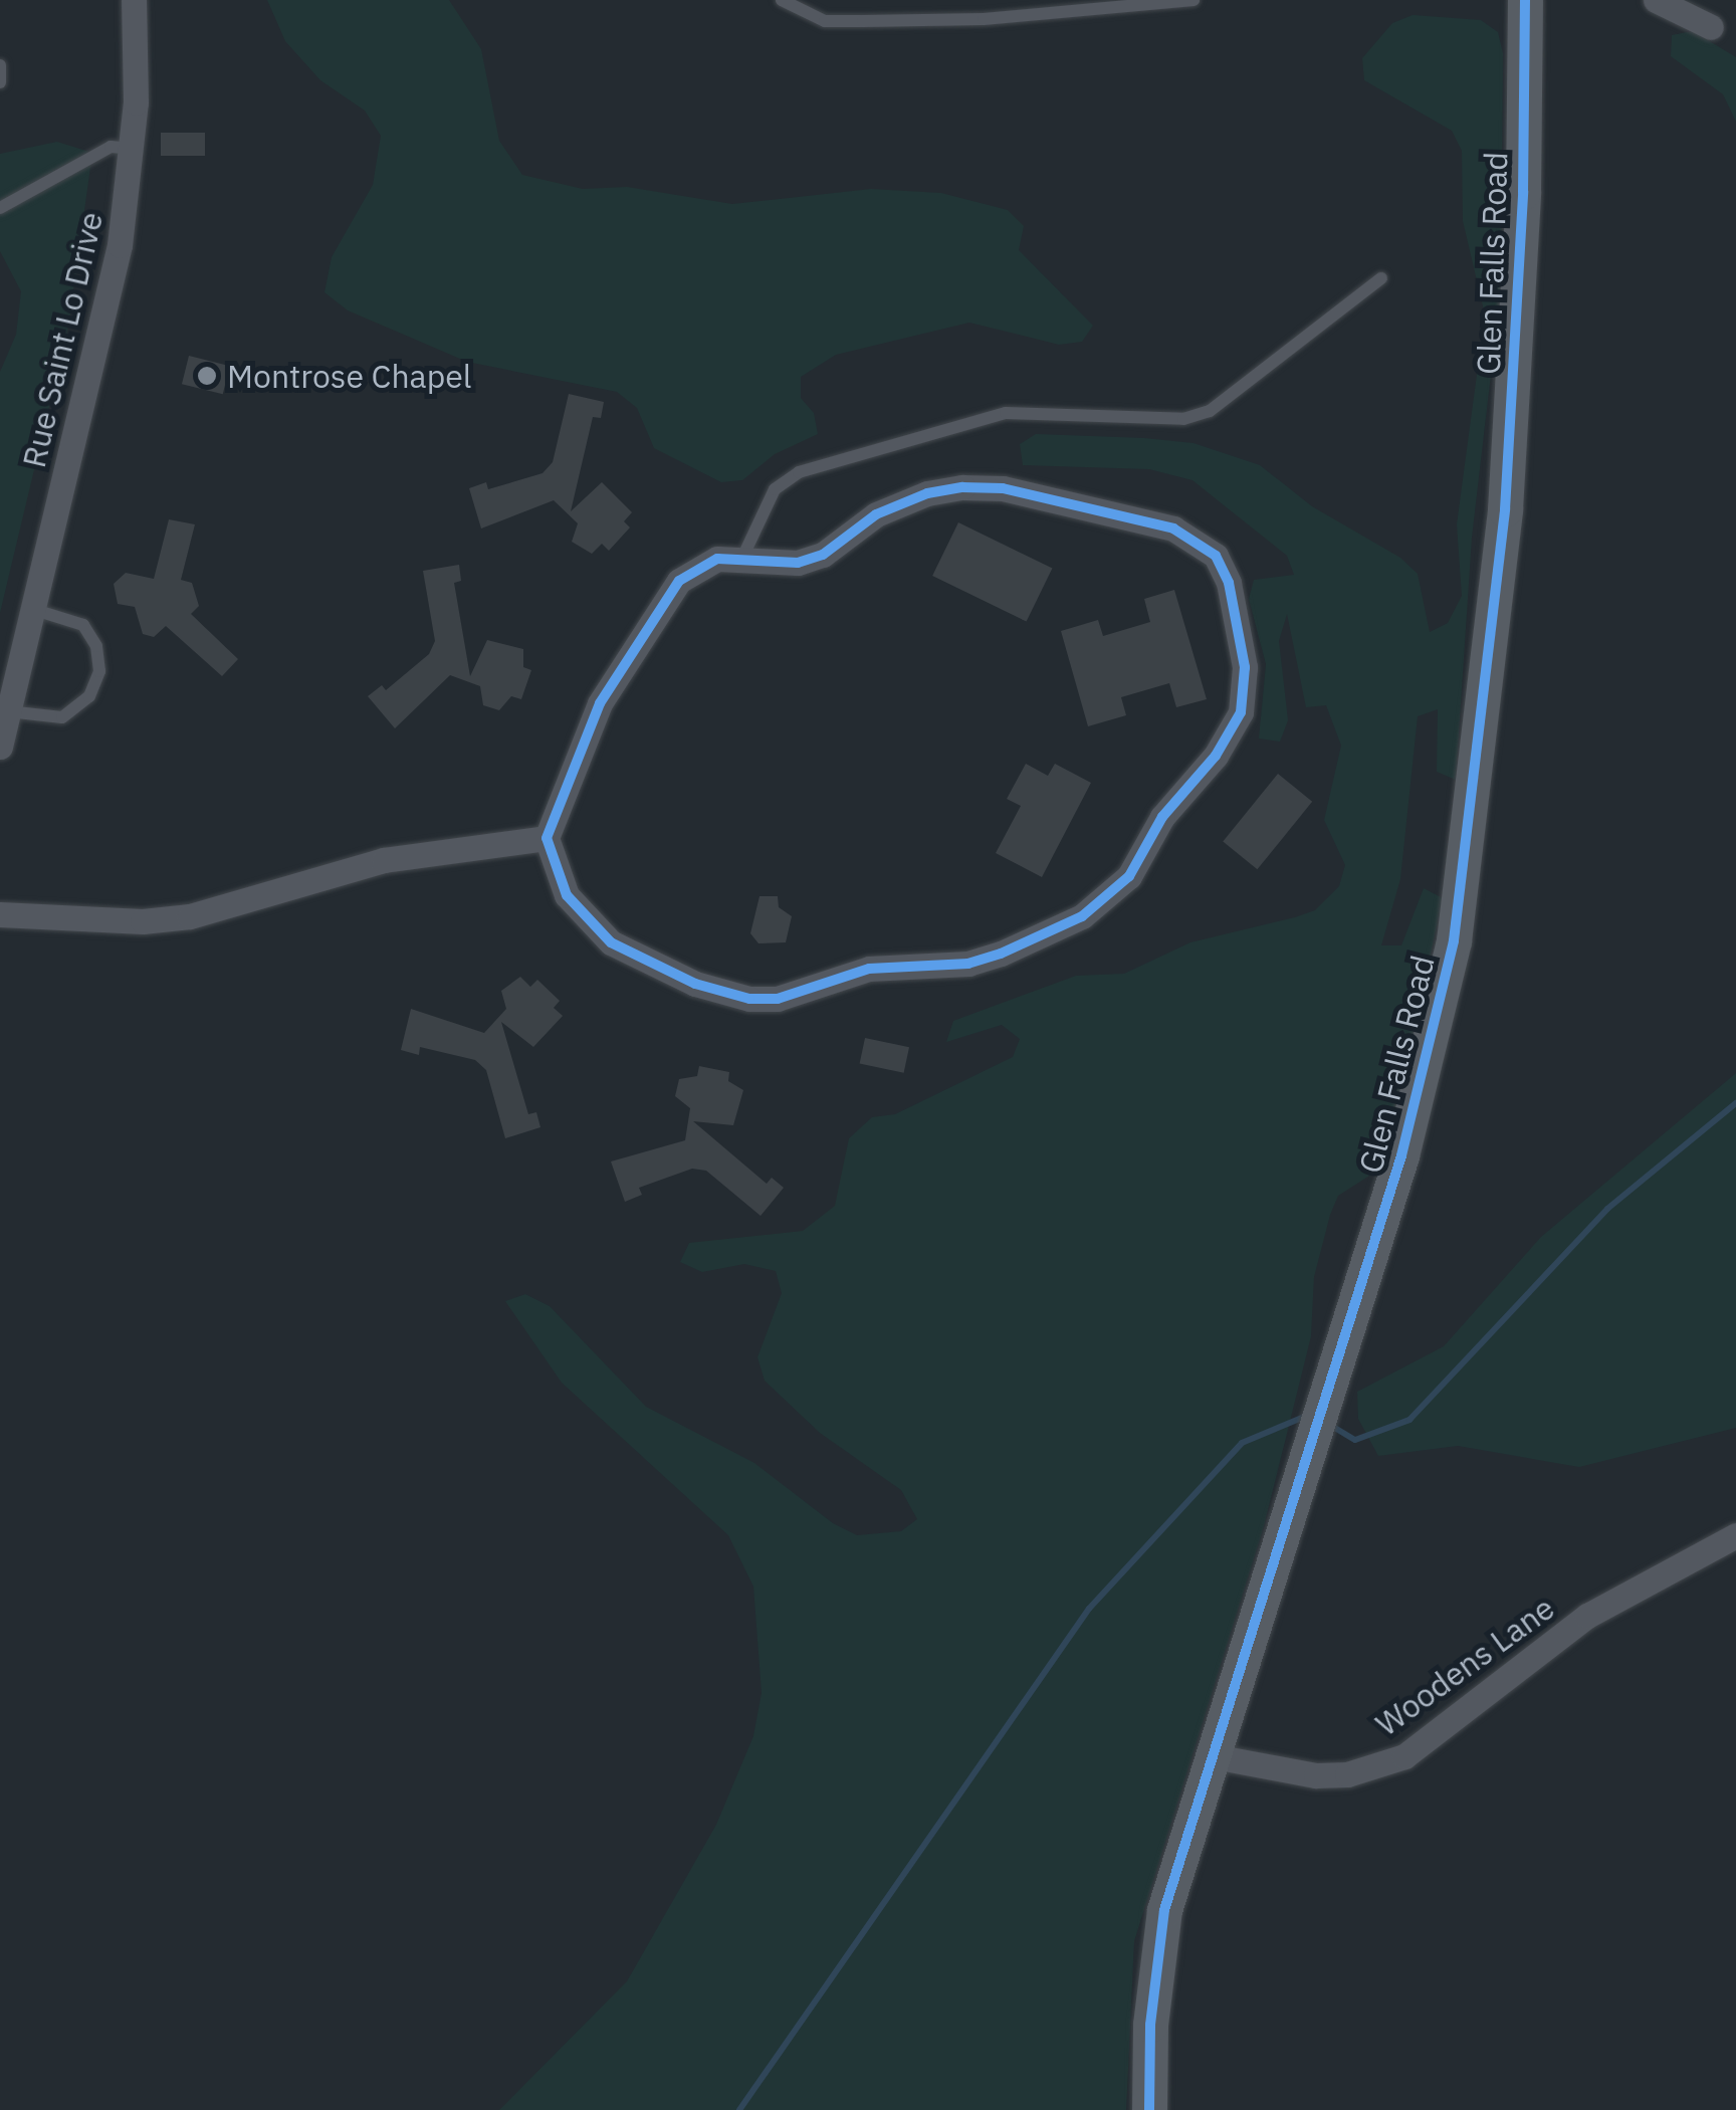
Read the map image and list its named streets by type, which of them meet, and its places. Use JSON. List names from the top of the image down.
{
  "streets": {
    "street": ["Glen Falls Road", "Rue Saint Lo Drive", "Woodens Lane"]
  },
  "crossings": [
    ["Glen Falls Road", "Woodens Lane"]
  ],
  "places": ["Montrose Chapel"]
}
